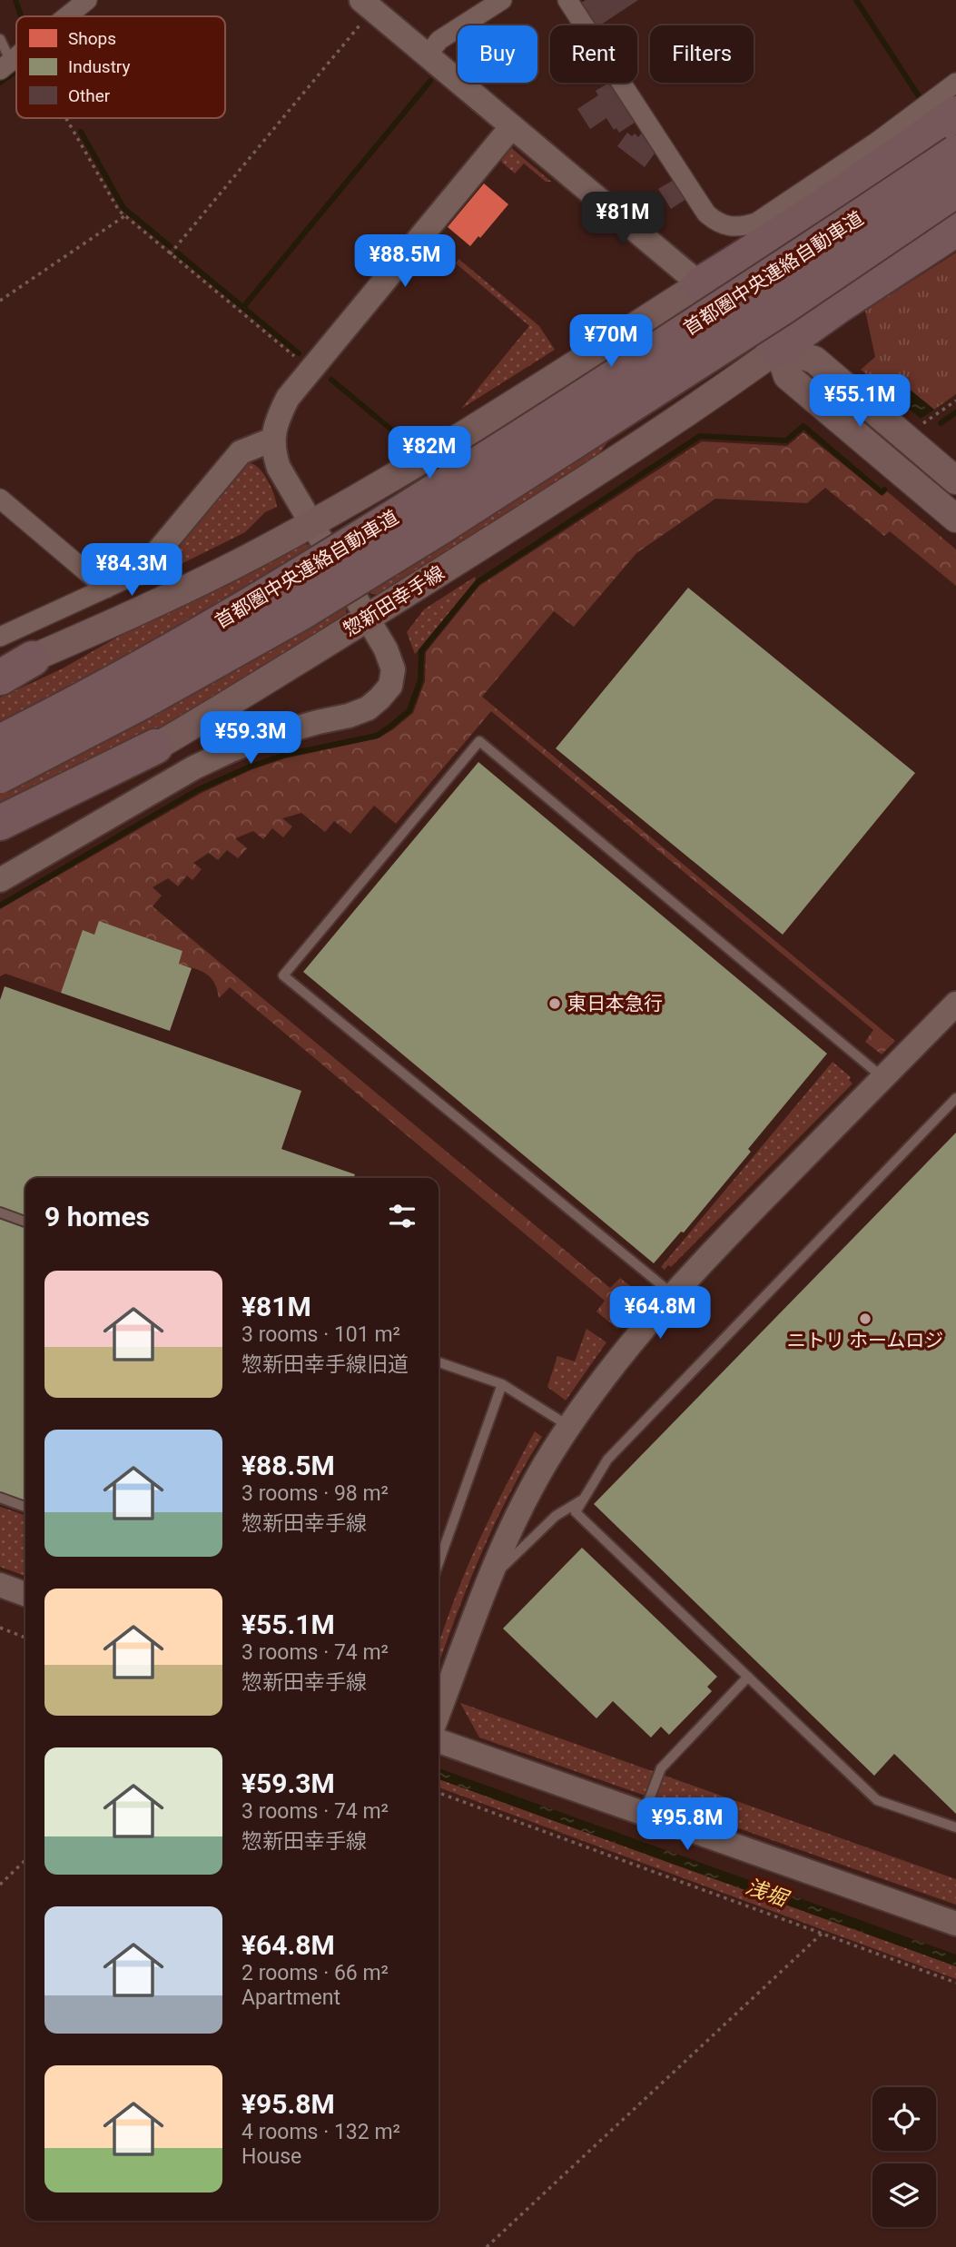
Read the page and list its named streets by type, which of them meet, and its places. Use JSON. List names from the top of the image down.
{
  "streets": {
    "highway": ["首都圏中央連絡自動車道"],
    "main road": ["惣新田幸手線"]
  },
  "water": ["浅堀"],
  "places": ["東日本急行", "ニトリ ホームロジ"],
  "legend": ["Shops", "Industry", "Other"],
  "page": {
    "chip": ["Buy", "Rent", "Filters"],
    "price": [
      "¥81M",
      "¥88.5M",
      "¥70M",
      "¥55.1M",
      "¥82M",
      "¥84.3M",
      "¥59.3M",
      "¥64.8M",
      "¥95.8M"
    ],
    "heading": "9 homes",
    "list": [
      {
        "name": "¥81M",
        "note": "3 rooms · 101 m² · 惣新田幸手線旧道"
      },
      {
        "name": "¥88.5M",
        "note": "3 rooms · 98 m² · 惣新田幸手線"
      },
      {
        "name": "¥55.1M",
        "note": "3 rooms · 74 m² · 惣新田幸手線"
      },
      {
        "name": "¥59.3M",
        "note": "3 rooms · 74 m² · 惣新田幸手線"
      },
      {
        "name": "¥64.8M",
        "note": "2 rooms · 66 m² · Apartment"
      },
      {
        "name": "¥95.8M",
        "note": "4 rooms · 132 m² · House"
      }
    ]
  }
}
